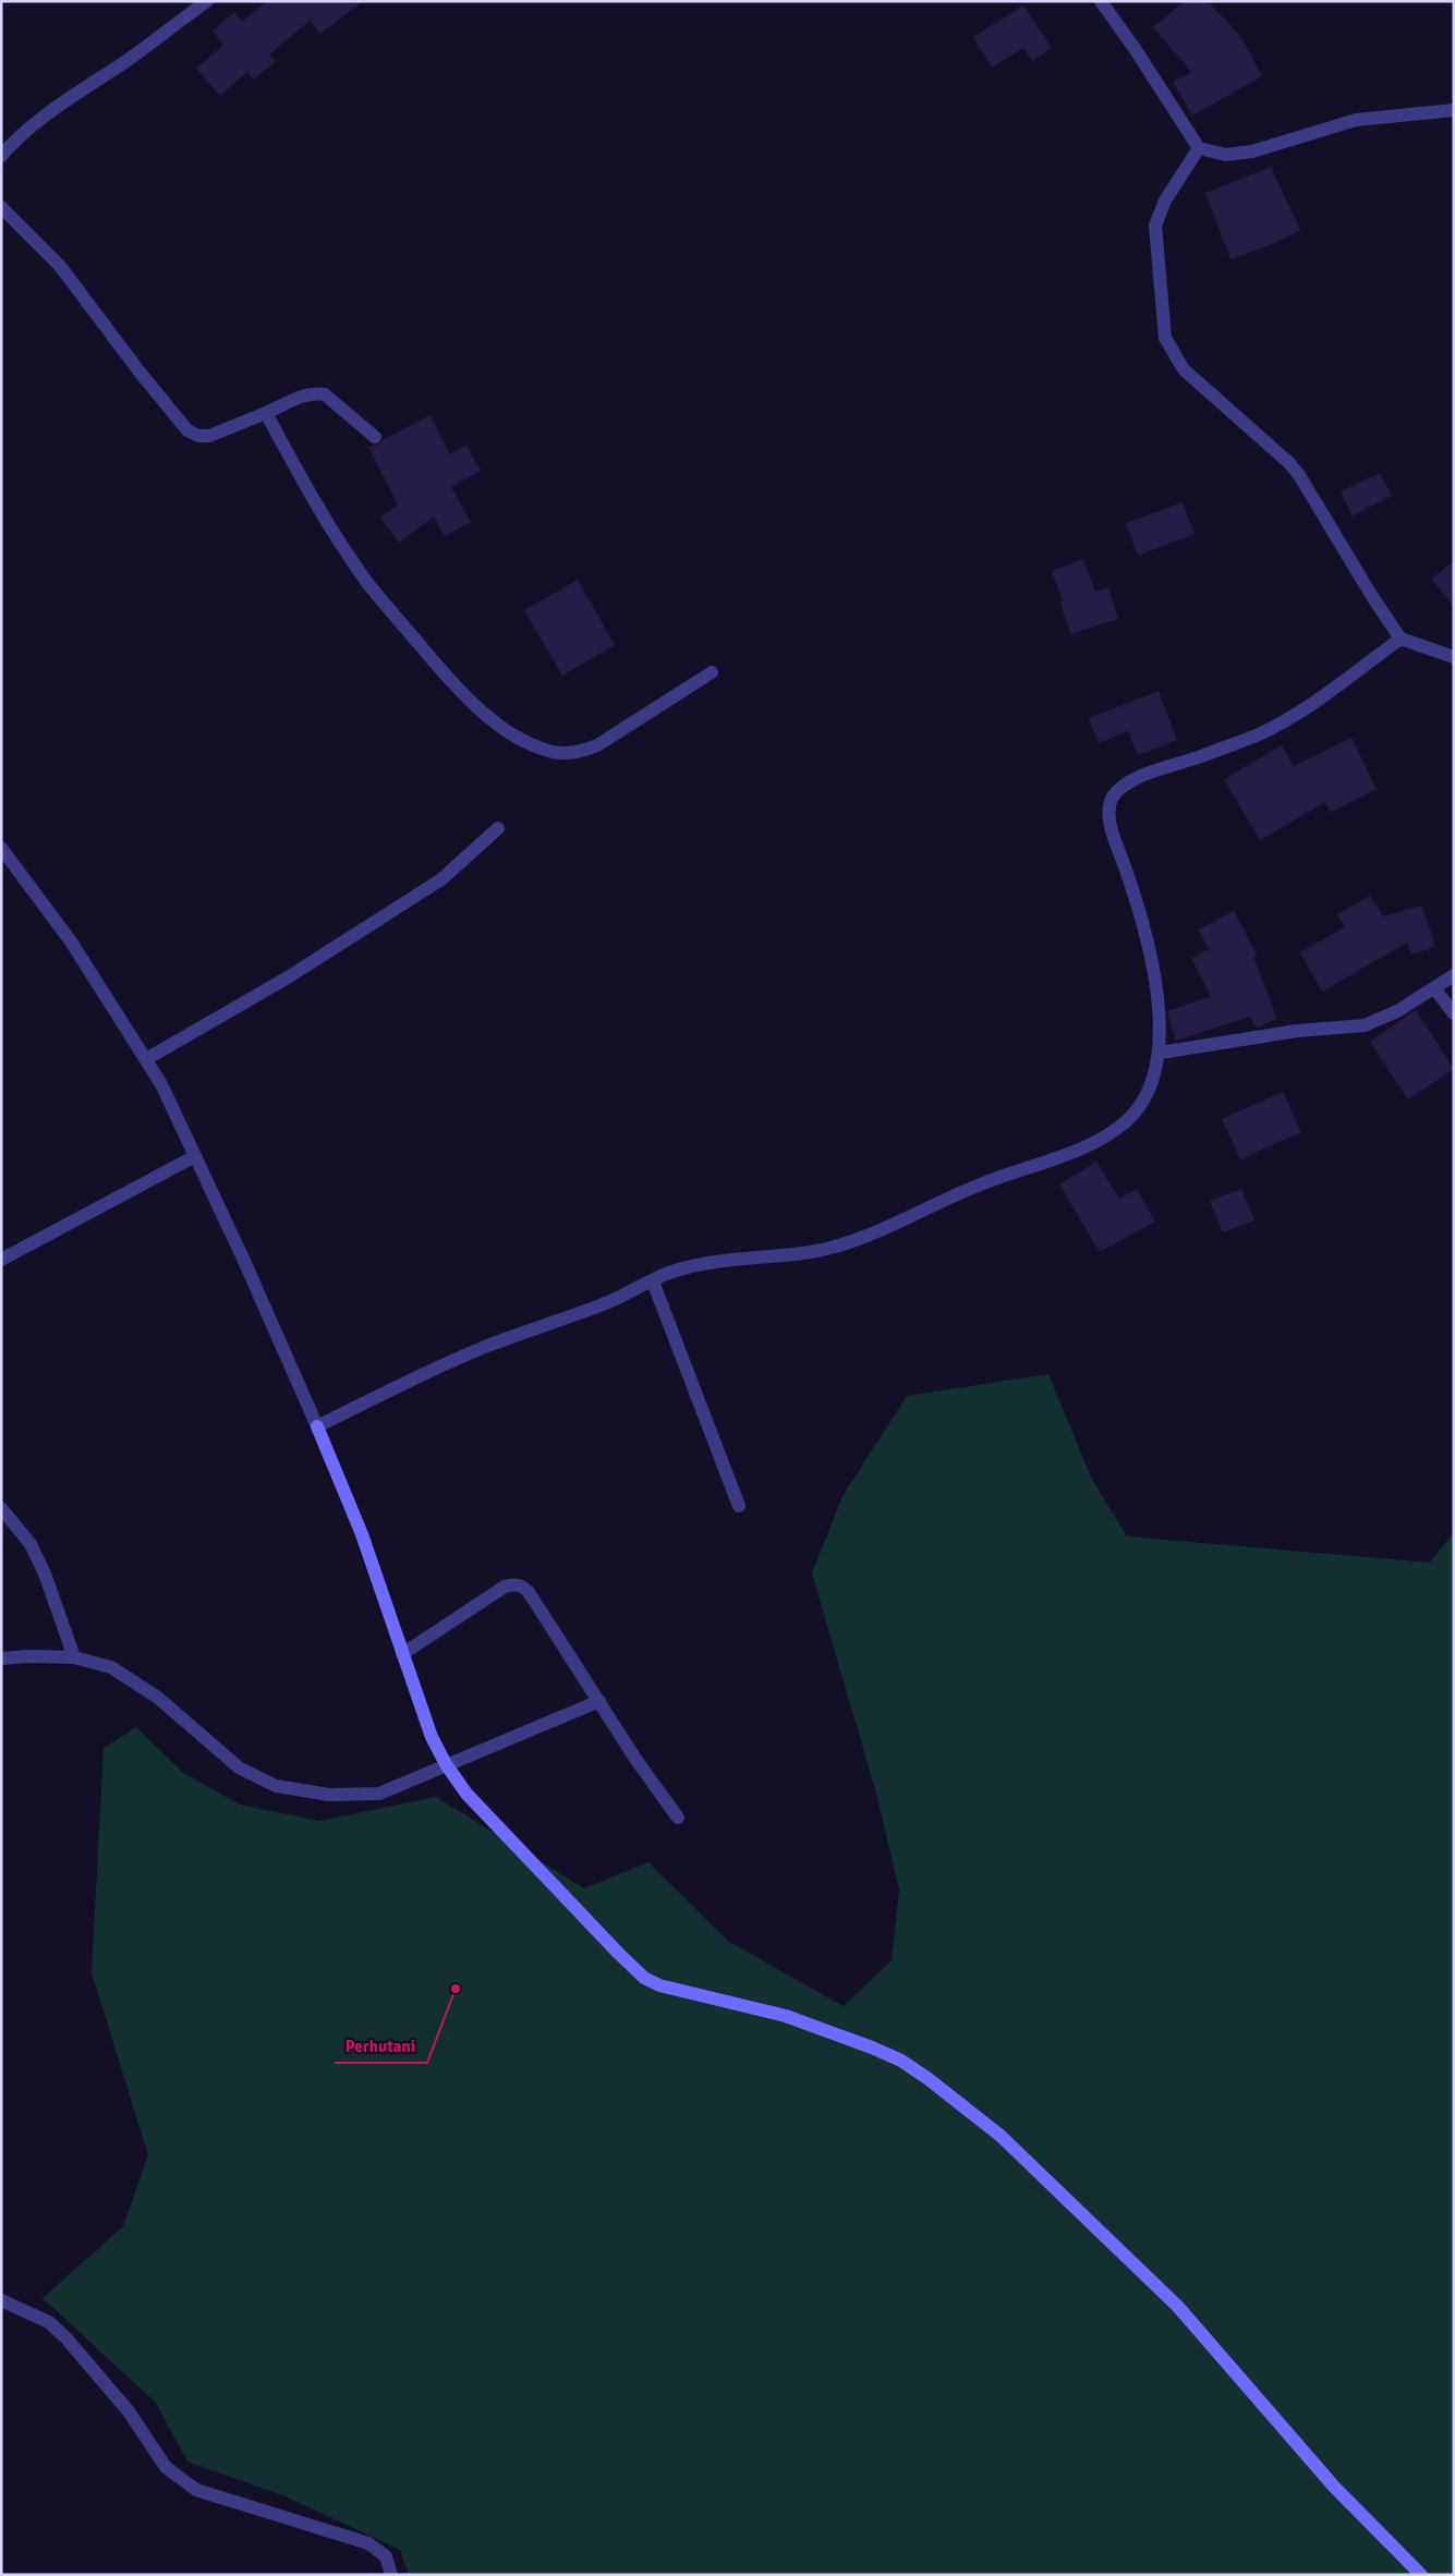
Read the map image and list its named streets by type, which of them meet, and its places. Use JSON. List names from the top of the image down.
{
  "places": ["Perhutani"]
}
